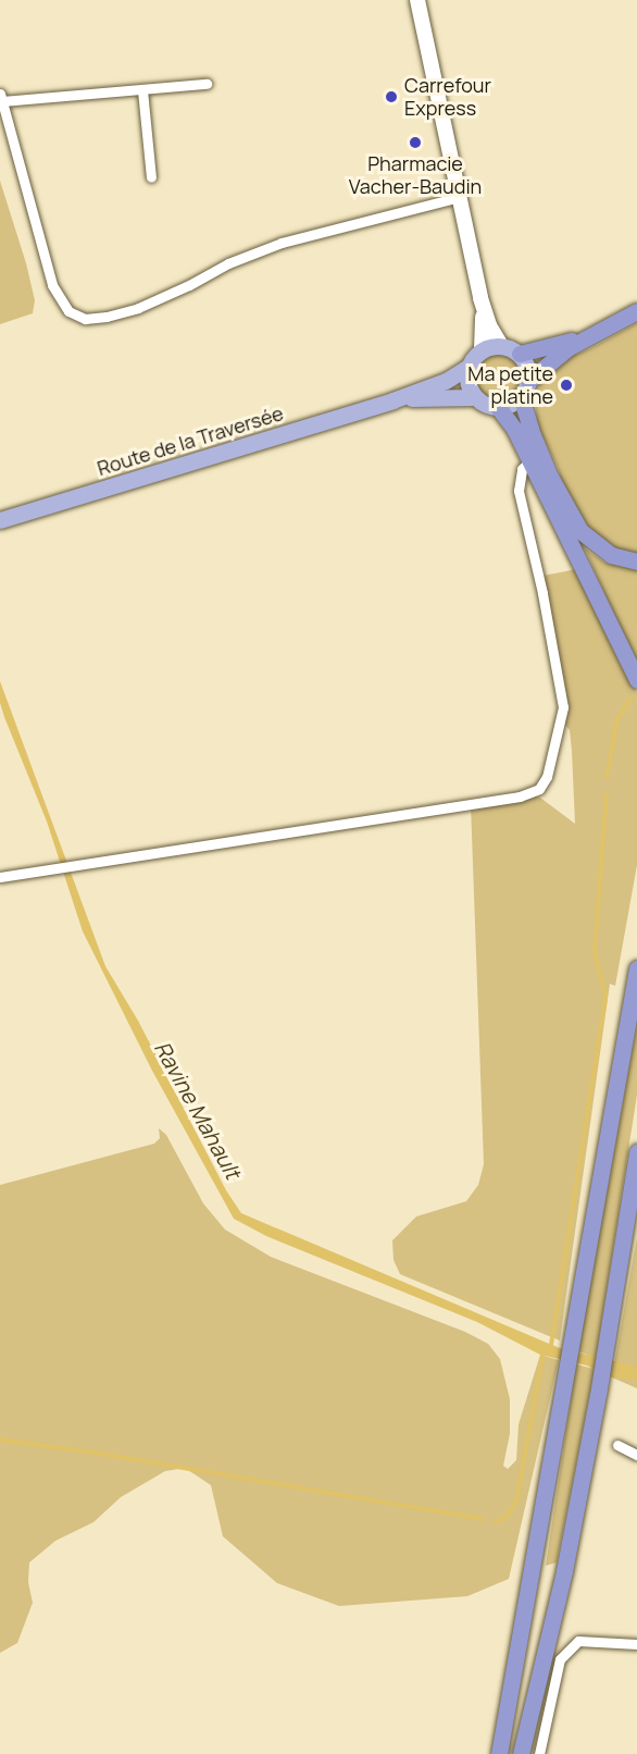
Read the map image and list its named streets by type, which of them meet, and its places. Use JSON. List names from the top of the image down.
{
  "streets": {
    "main road": ["Route de la Traversée"]
  },
  "water": ["Ravine Mahault"],
  "places": ["Carrefour Express", "Pharmacie Vacher-Baudin", "Ma petite platine"]
}
